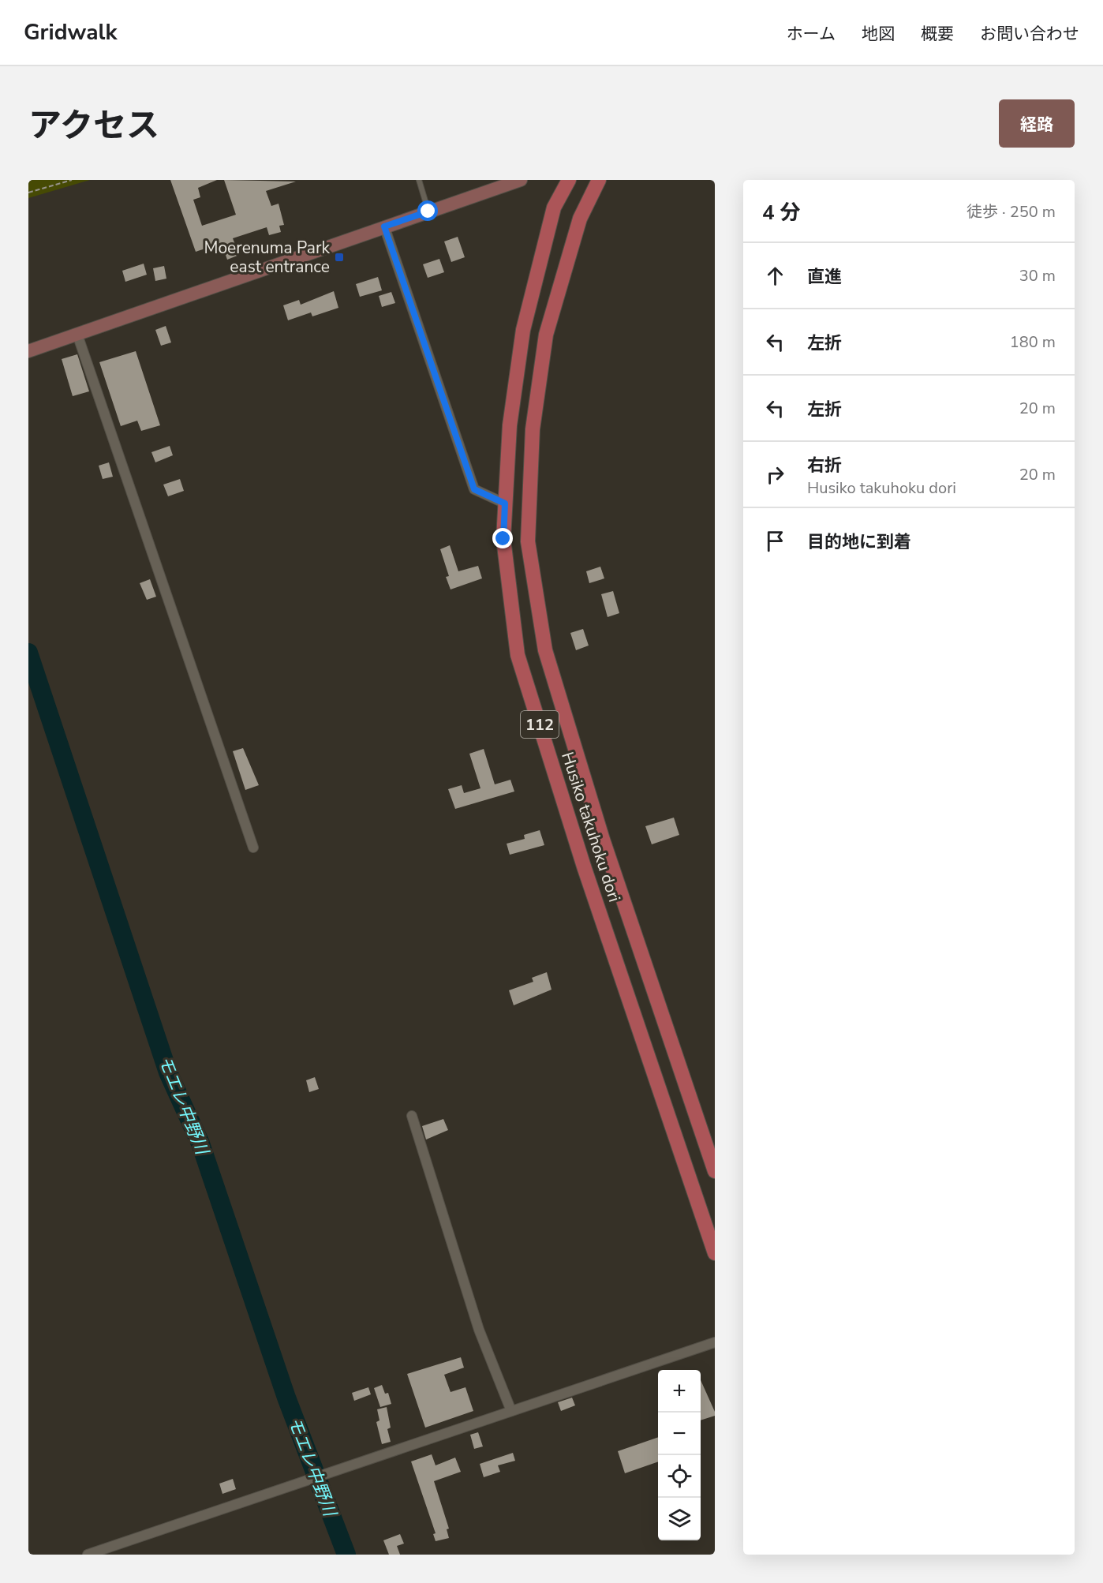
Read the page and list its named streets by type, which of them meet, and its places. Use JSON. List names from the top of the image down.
{
  "streets": {
    "main road": ["112", "Husiko takuhoku dori"]
  },
  "water": ["モエレ中野川"],
  "places": {
    "transit": ["Moerenuma Park east entrance"]
  },
  "page": {
    "header": "Gridwalk",
    "nav": [
      "ホーム",
      "地図",
      "概要",
      "お問い合わせ"
    ],
    "title": "アクセス",
    "buttons": "経路",
    "heading": ["4 分", "徒歩 · 250 m"],
    "list": [
      ["直進", "30 m"],
      ["左折", "180 m"],
      ["左折", "20 m"],
      ["右折", "Husiko takuhoku dori", "20 m"],
      "目的地に到着"
    ],
    "map_buttons": ["+", "−"]
  }
}
